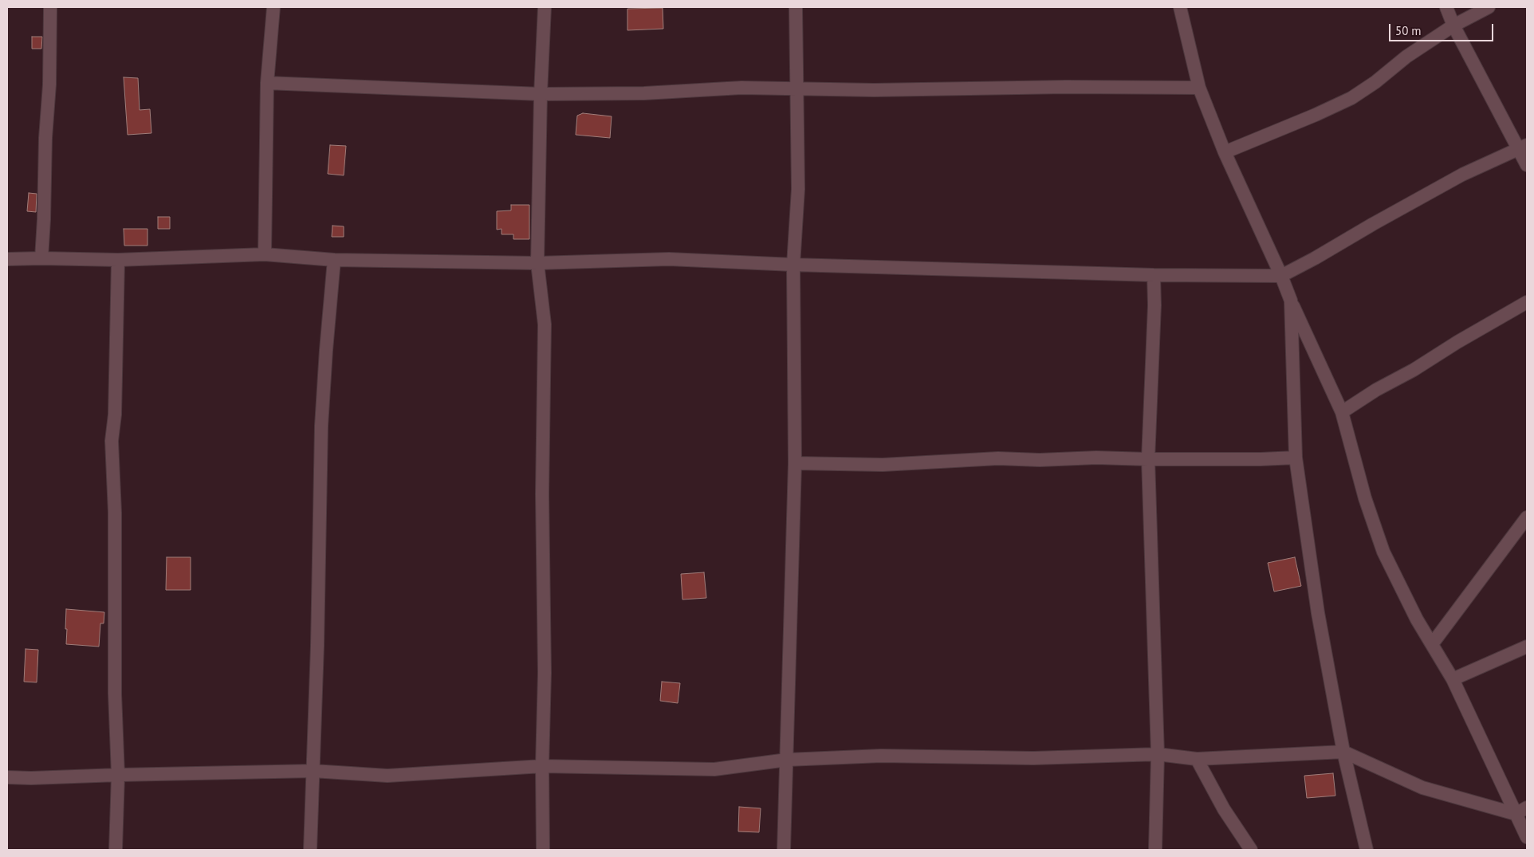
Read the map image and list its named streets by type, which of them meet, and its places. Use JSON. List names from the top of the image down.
{
  "scale_bar": "50 m"
}
